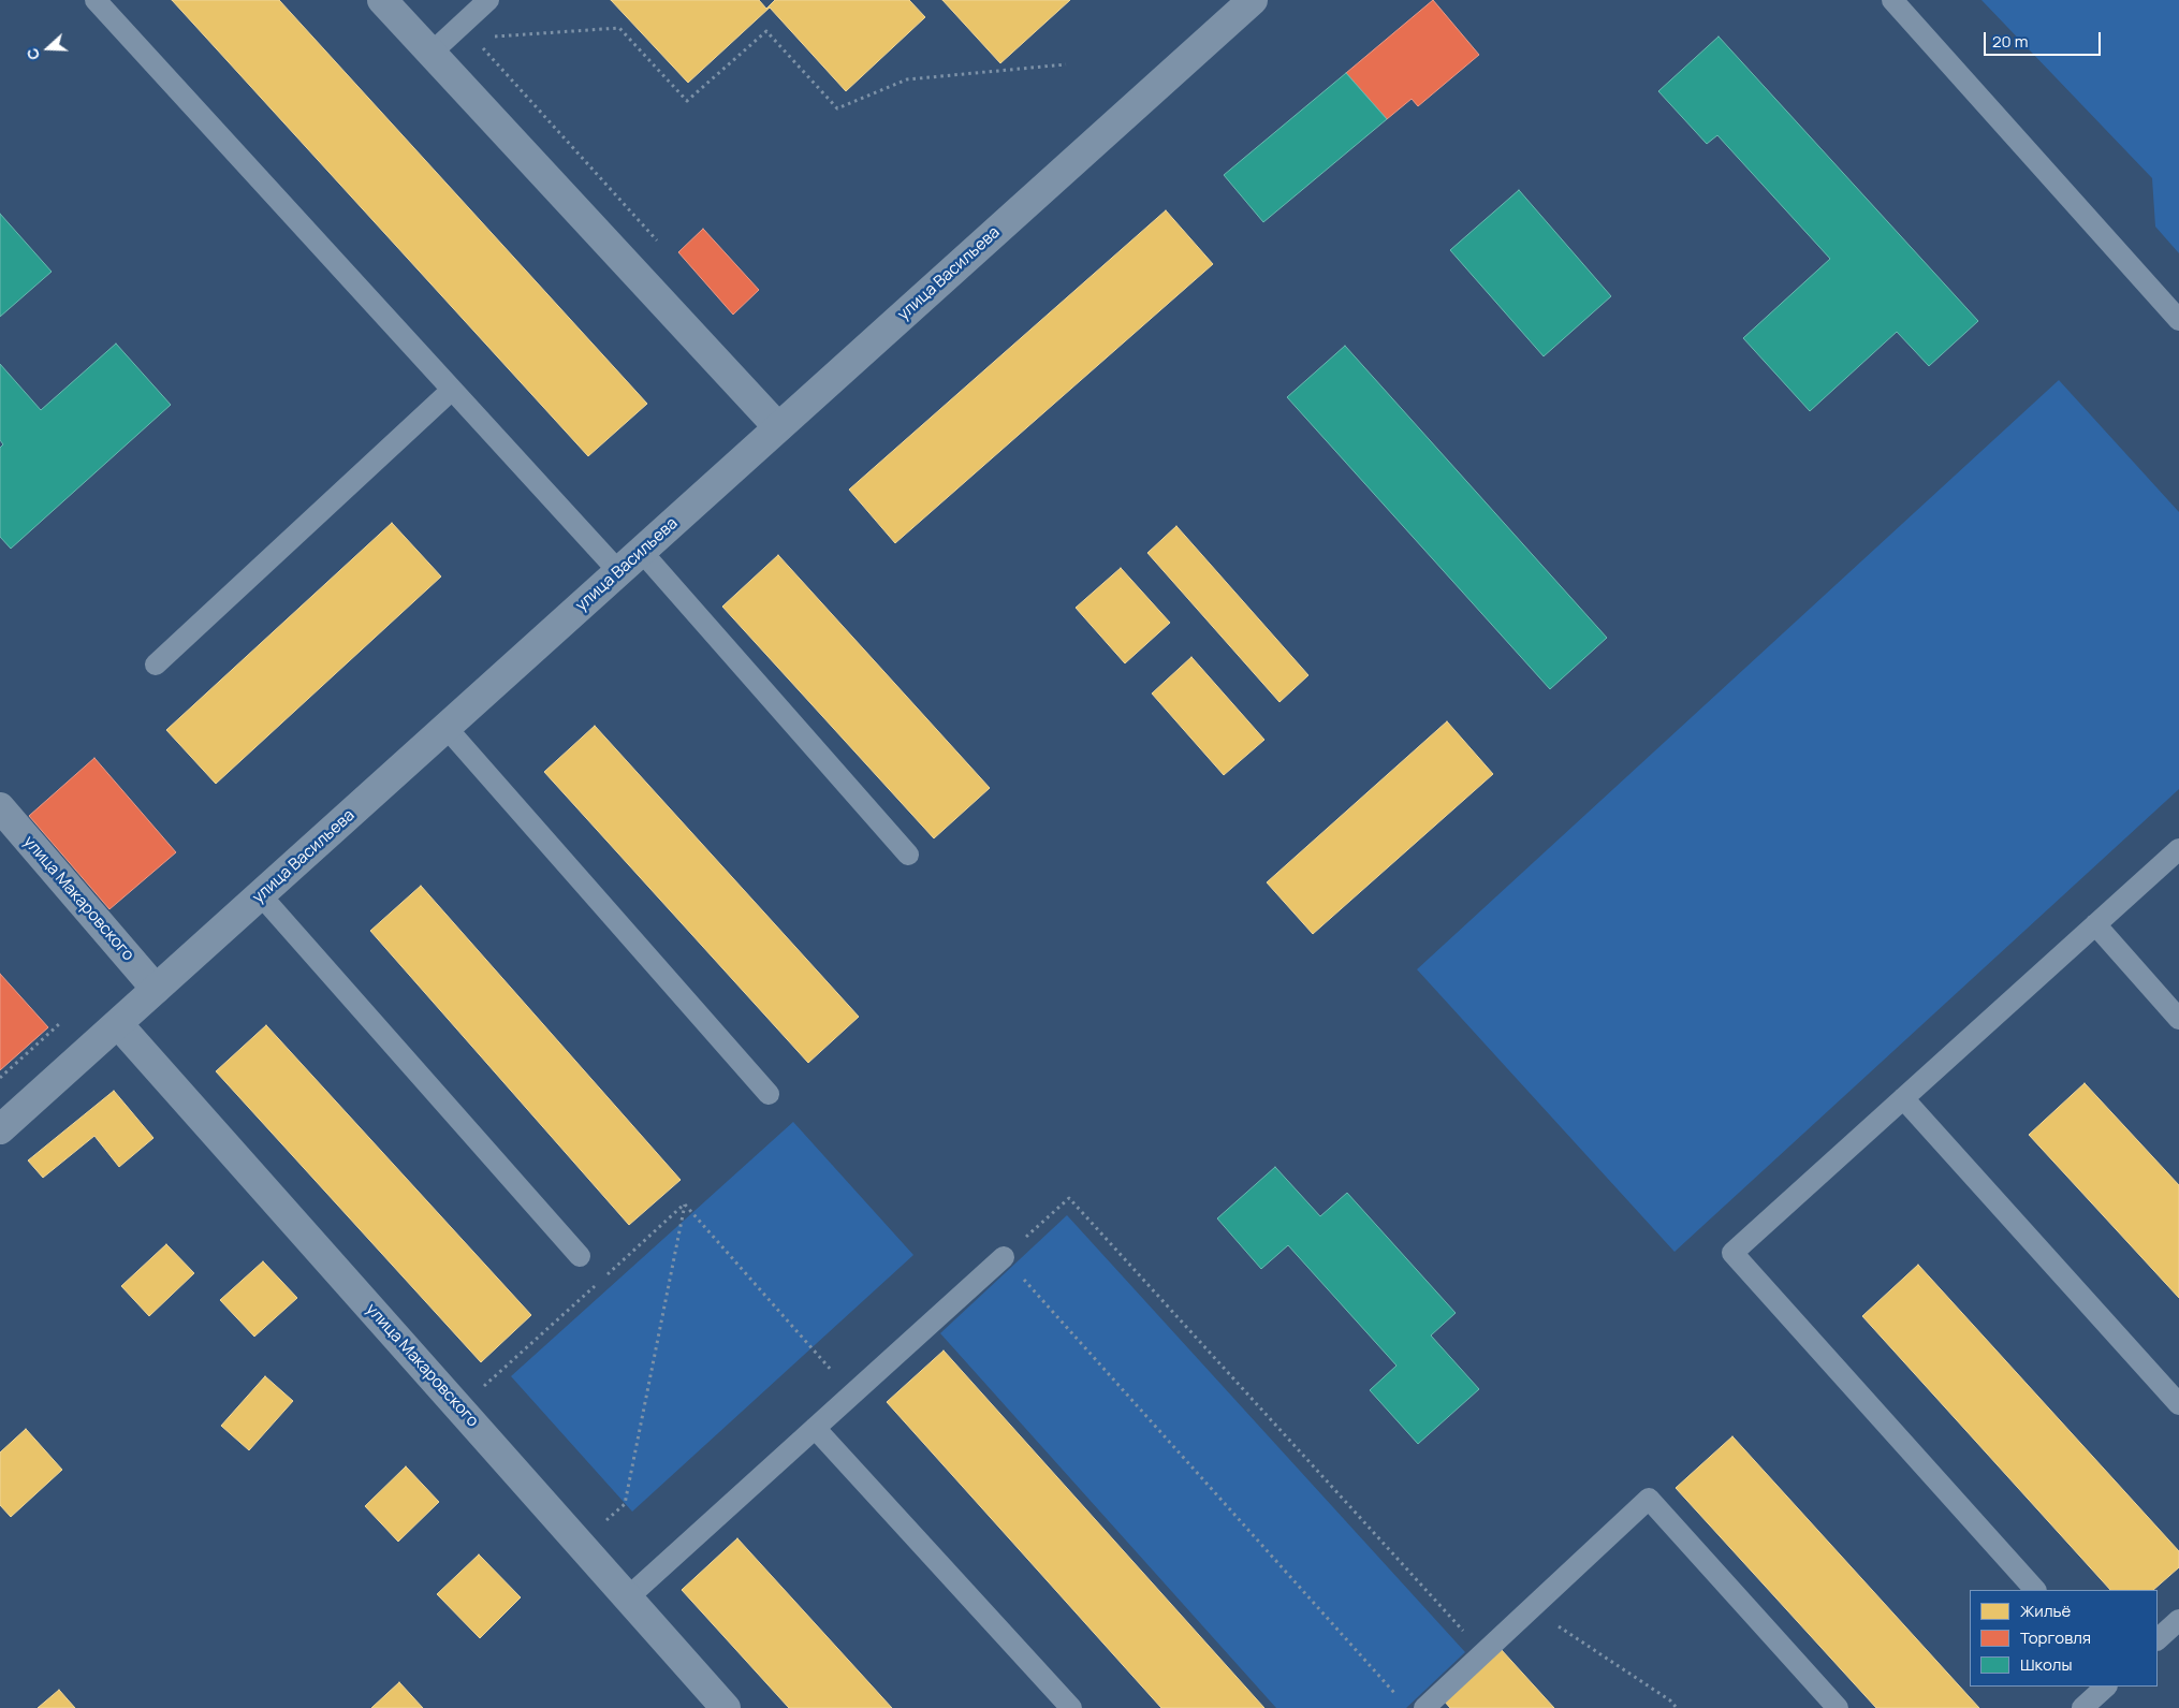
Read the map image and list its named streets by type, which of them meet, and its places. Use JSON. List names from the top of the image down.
{
  "streets": {
    "street": ["улица Васильева", "улица Макаровского"]
  },
  "crossings": [
    ["улица Васильева", "улица Макаровского"]
  ],
  "legend": ["Жильё", "Торговля", "Школы"],
  "scale_bar": "20 m",
  "north": "left"
}
